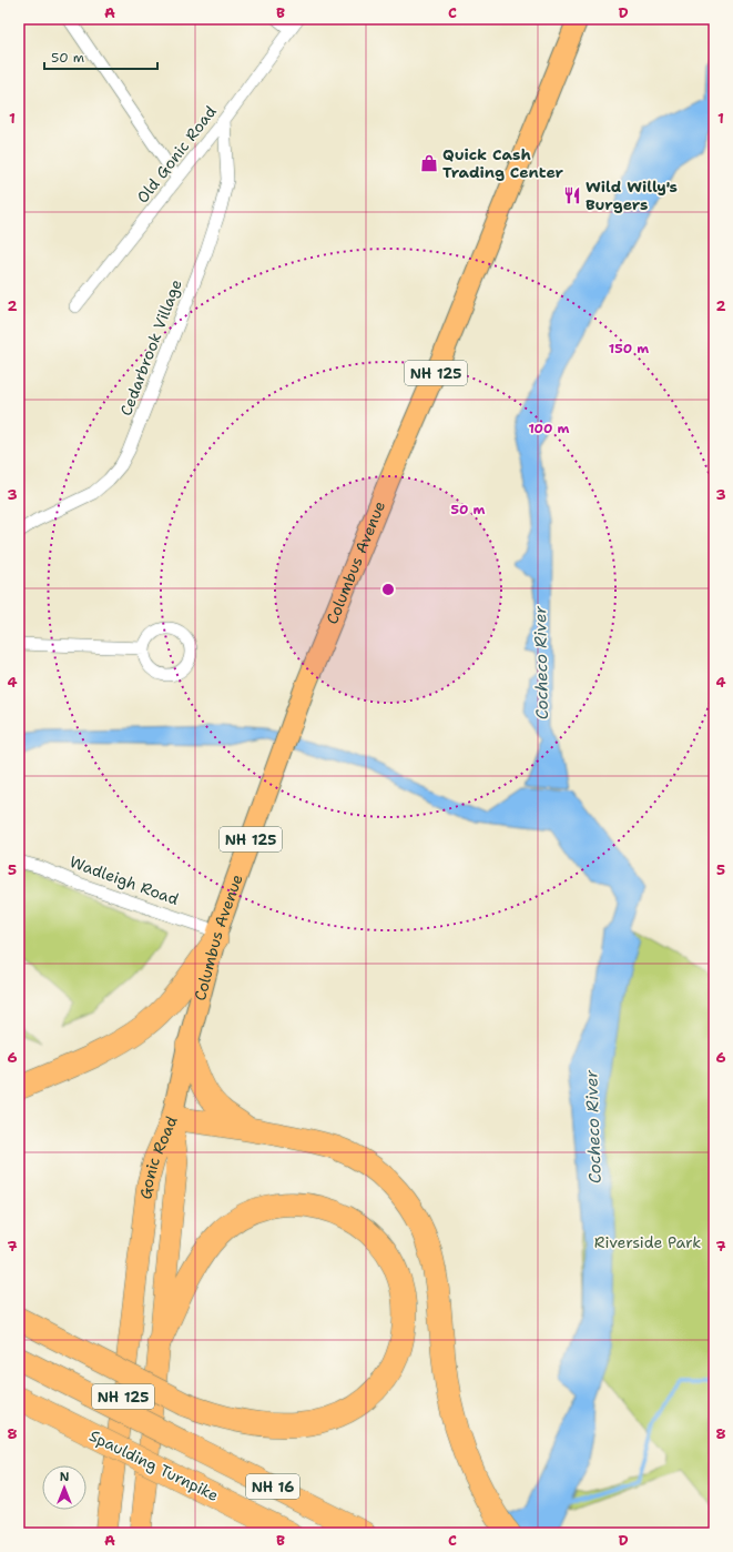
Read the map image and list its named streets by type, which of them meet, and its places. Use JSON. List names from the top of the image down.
{
  "streets": {
    "highway": [
      "NH 125",
      "Gonic Road",
      "Spaulding Turnpike",
      "NH 16"
    ],
    "main road": ["Columbus Avenue"],
    "street": ["Old Gonic Road", "Cedarbrook Village", "Wadleigh Road"]
  },
  "crossings": [
    ["Old Gonic Road", "Cedarbrook Village"],
    ["Columbus Avenue", "Wadleigh Road"],
    ["Columbus Avenue", "Gonic Road"]
  ],
  "water": ["Cocheco River"],
  "parks": ["Riverside Park"],
  "places": {
    "shop": ["Quick Cash Trading Center"],
    "restaurant": ["Wild Willy's Burgers"]
  },
  "scale_bar": "50 m",
  "north": "top",
  "grid": {
    "columns": [
      "A",
      "B",
      "C",
      "D"
    ],
    "rows": [
      "1",
      "2",
      "3",
      "4",
      "5",
      "6",
      "7",
      "8"
    ]
  },
  "rings": ["150 m", "100 m", "50 m"]
}
